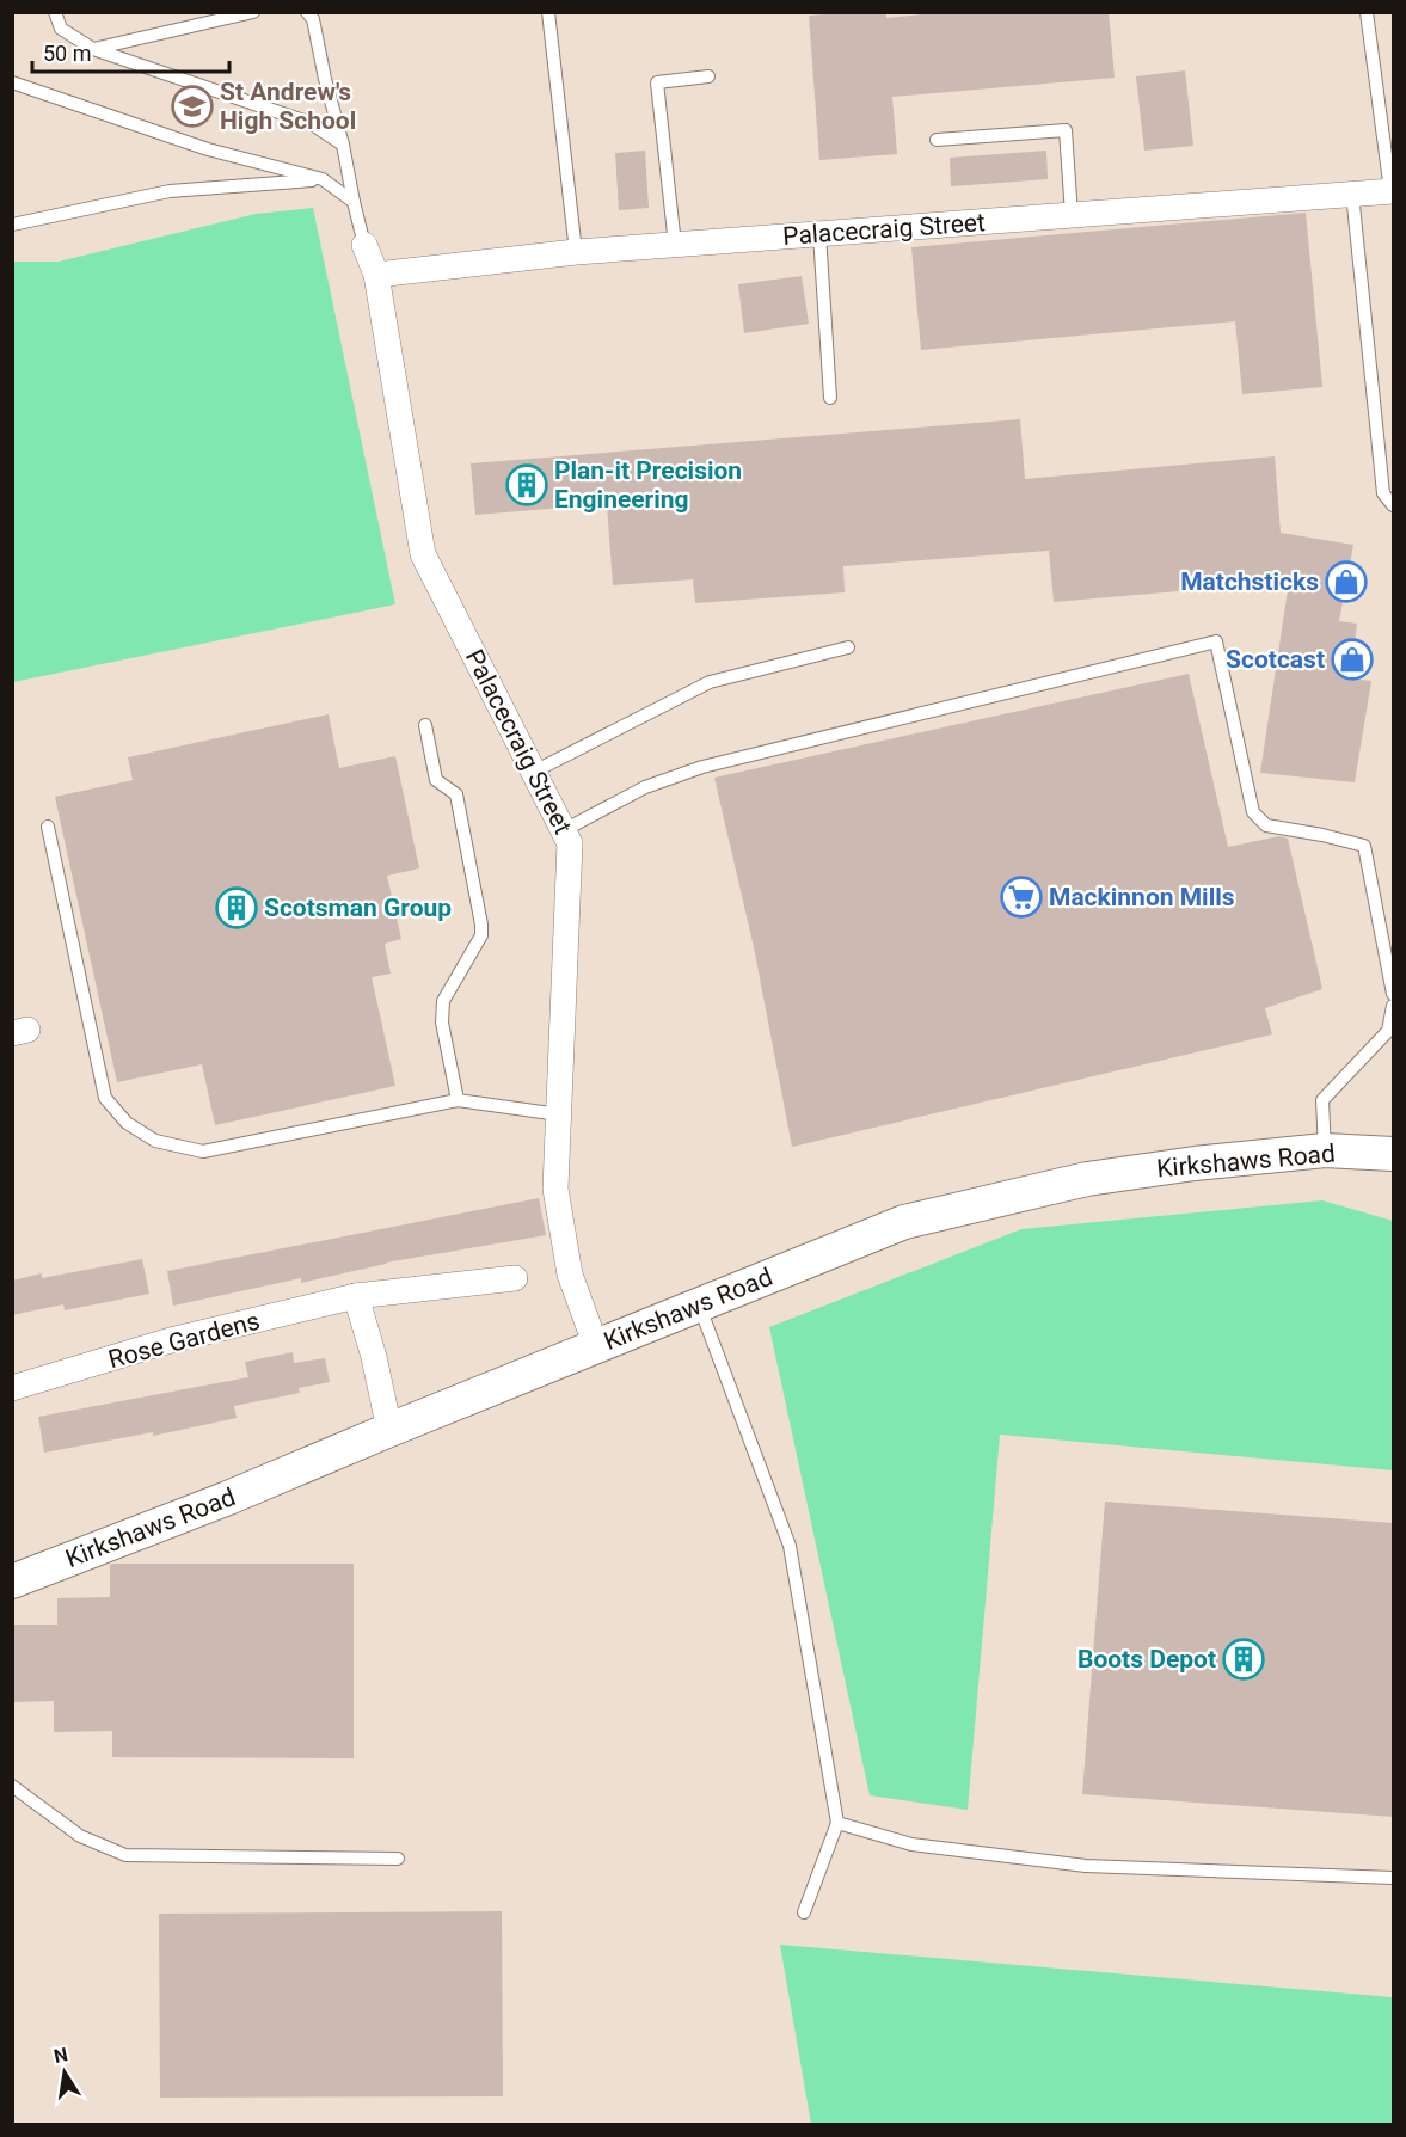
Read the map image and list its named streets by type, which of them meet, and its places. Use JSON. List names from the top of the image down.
{
  "streets": {
    "street": ["Palacecraig Street", "Kirkshaws Road", "Rose Gardens"]
  },
  "crossings": [
    ["Palacecraig Street", "Kirkshaws Road"]
  ],
  "places": {
    "school or university": ["St Andrew's High School"],
    "building": ["Plan-it Precision Engineering", "Scotsman Group", "Boots Depot"],
    "shop": ["Matchsticks", "Scotcast"],
    "supermarket": ["Mackinnon Mills"]
  },
  "scale_bar": "50 m",
  "north": "top"
}
